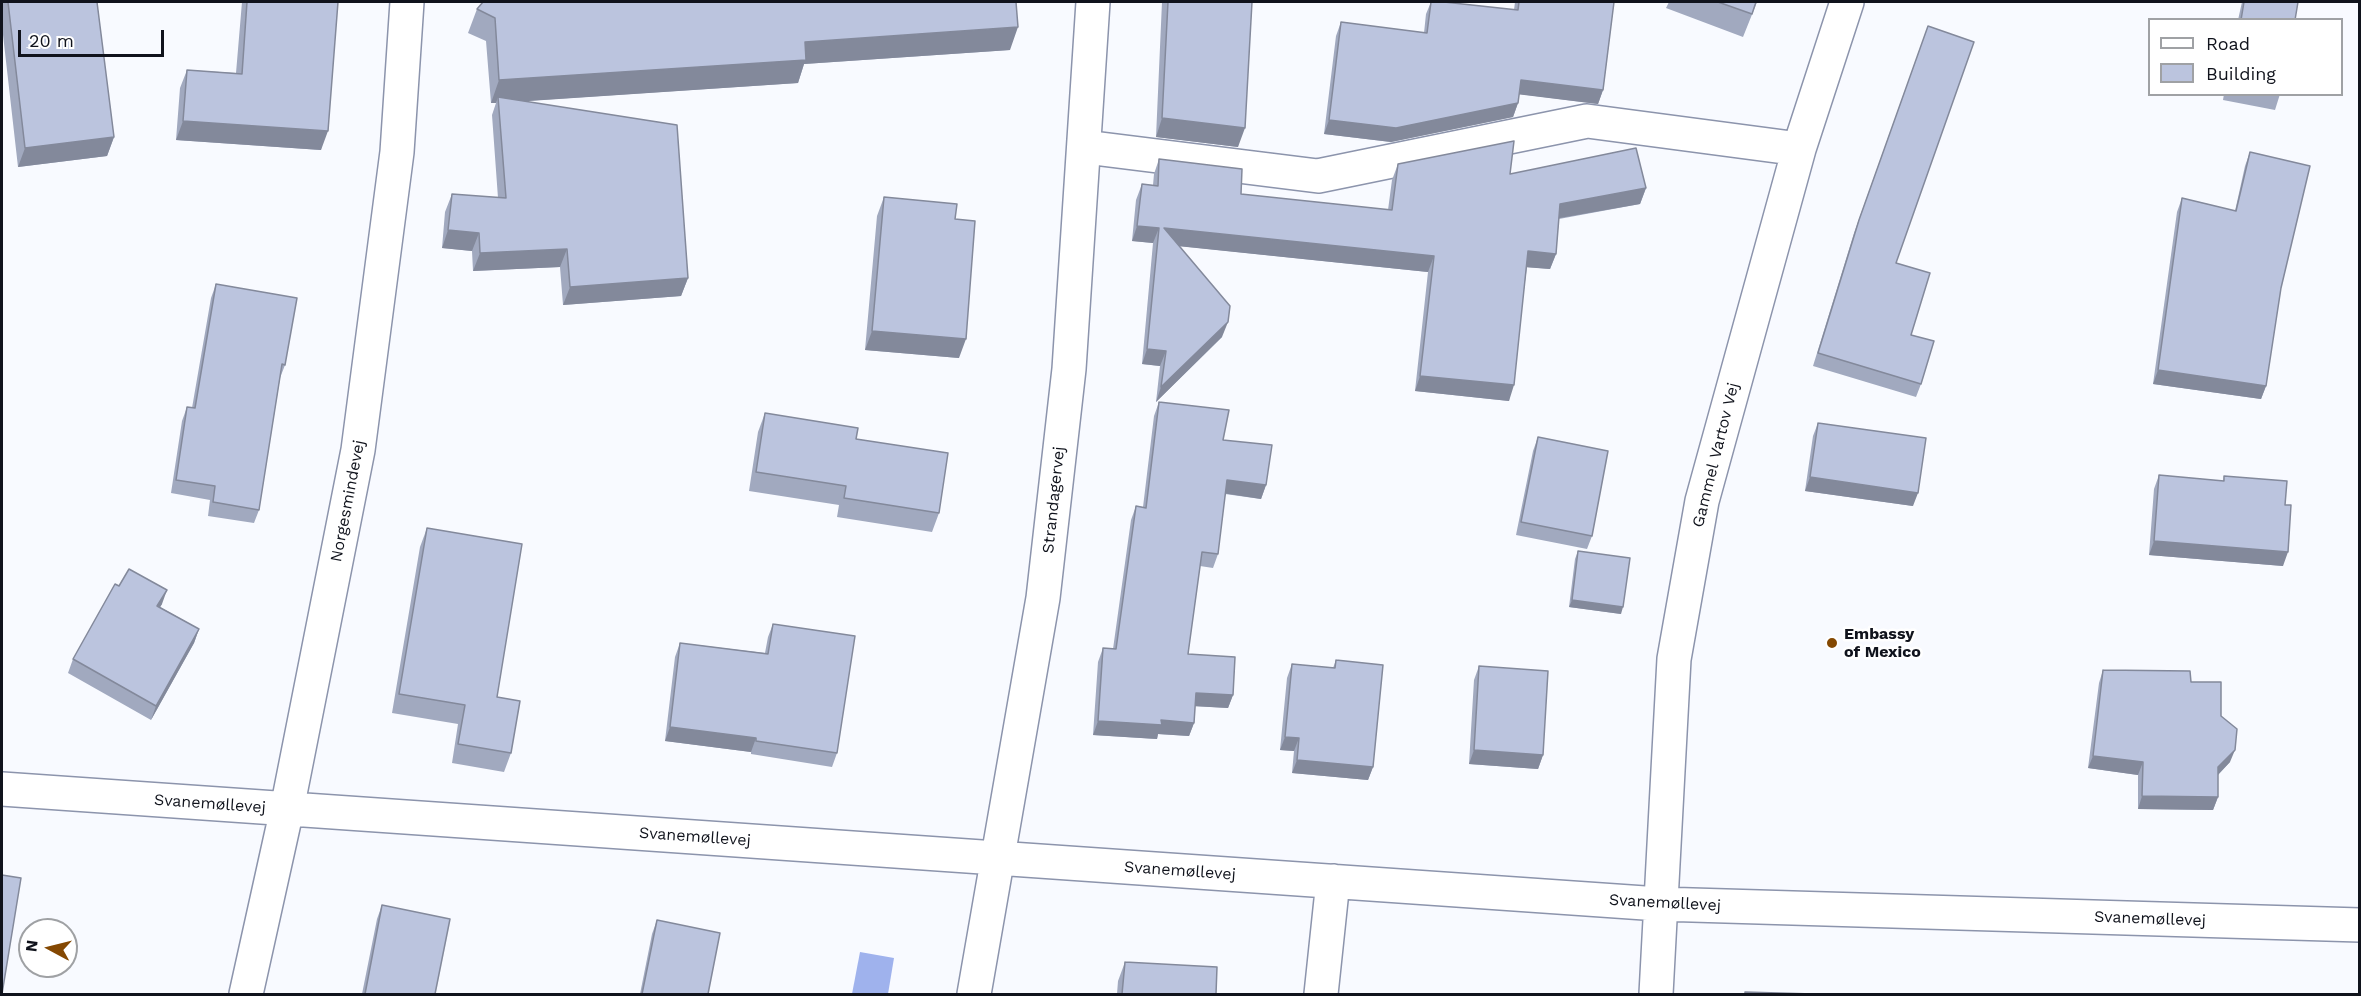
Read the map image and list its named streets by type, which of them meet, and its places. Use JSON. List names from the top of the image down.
{
  "streets": {
    "street": [
      "Gammel Vartov Vej",
      "Strandagervej",
      "Norgesmindevej",
      "Svanemøllevej"
    ]
  },
  "crossings": [
    ["Gammel Vartov Vej", "Svanemøllevej"],
    ["Strandagervej", "Svanemøllevej"],
    ["Norgesmindevej", "Svanemøllevej"]
  ],
  "places": ["Embassy of Mexico"],
  "legend": ["Road", "Building"],
  "scale_bar": "20 m",
  "north": "left"
}
